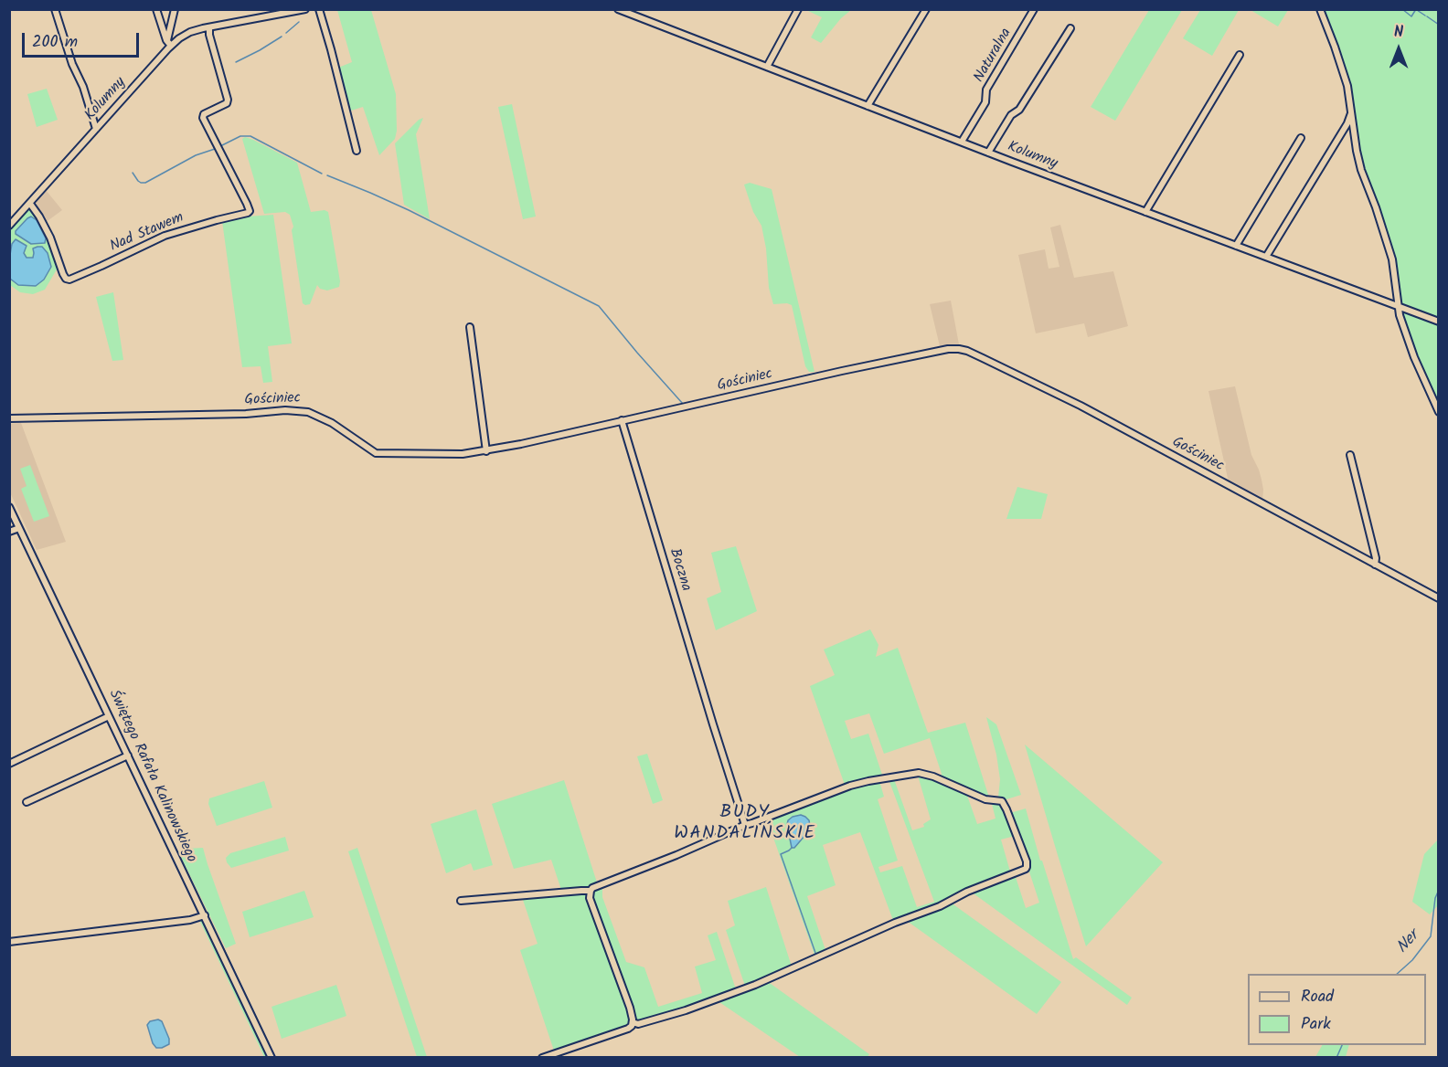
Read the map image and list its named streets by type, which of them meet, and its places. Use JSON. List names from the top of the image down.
{
  "streets": {
    "street": [
      "Naturalna",
      "Kolumny",
      "Nad Stawem",
      "Gościniec",
      "Boczna",
      "Świętego Rafała Kalinowskiego"
    ]
  },
  "crossings": [
    ["Naturalna", "Kolumny"],
    ["Kolumny", "Nad Stawem"],
    ["Gościniec", "Boczna"]
  ],
  "districts": ["BUDY WANDALIŃSKIE"],
  "water": ["Ner"],
  "legend": ["Road", "Park"],
  "scale_bar": "200 m",
  "north": "top"
}
